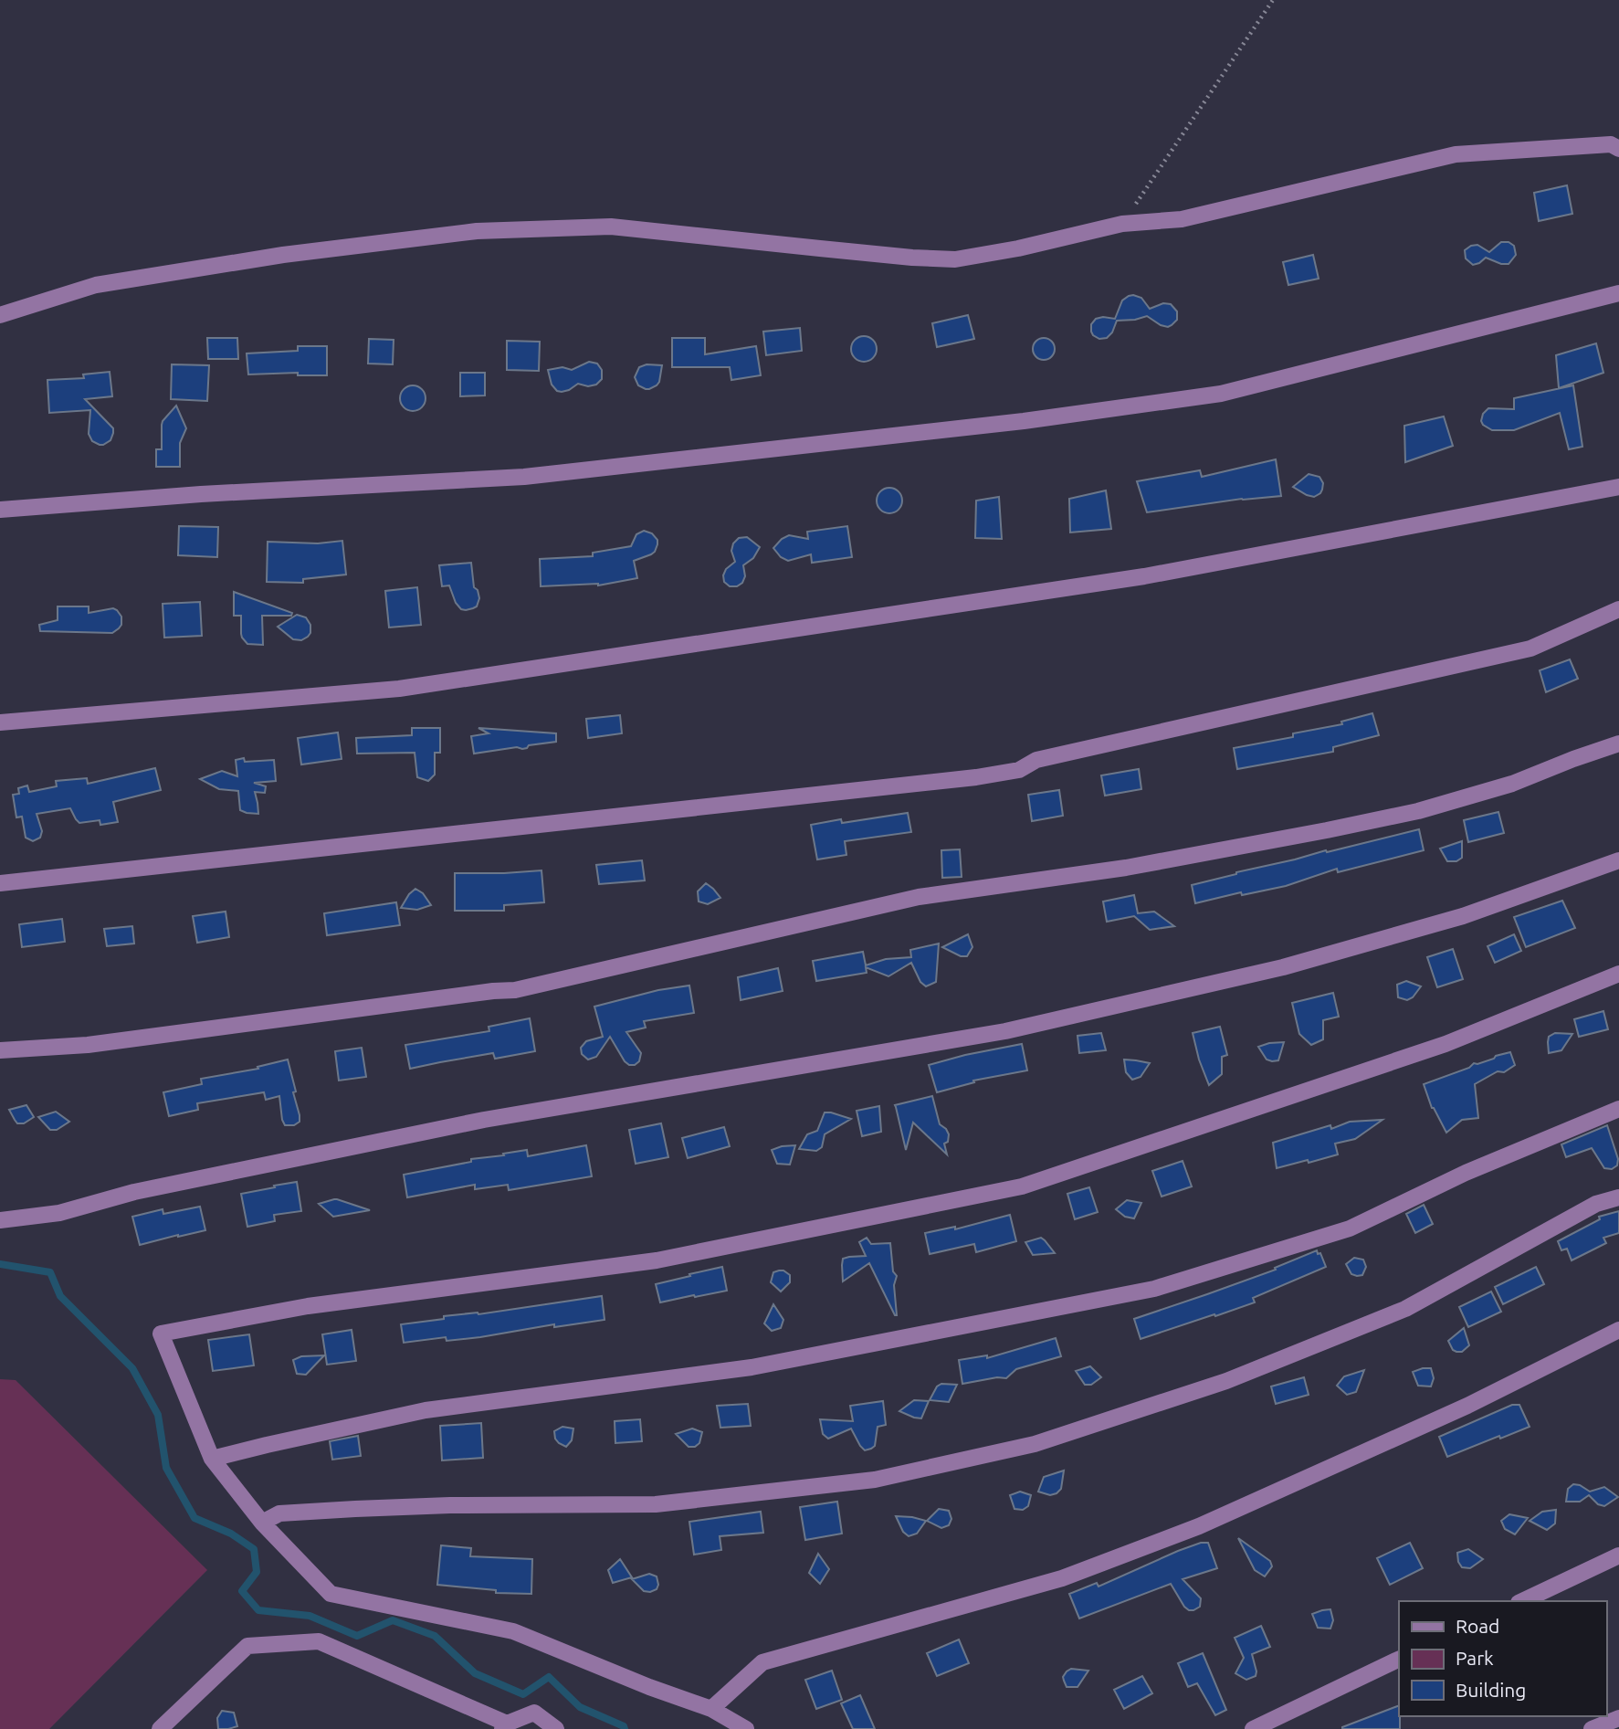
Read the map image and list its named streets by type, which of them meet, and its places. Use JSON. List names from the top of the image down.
{
  "legend": ["Road", "Park", "Building"]
}
